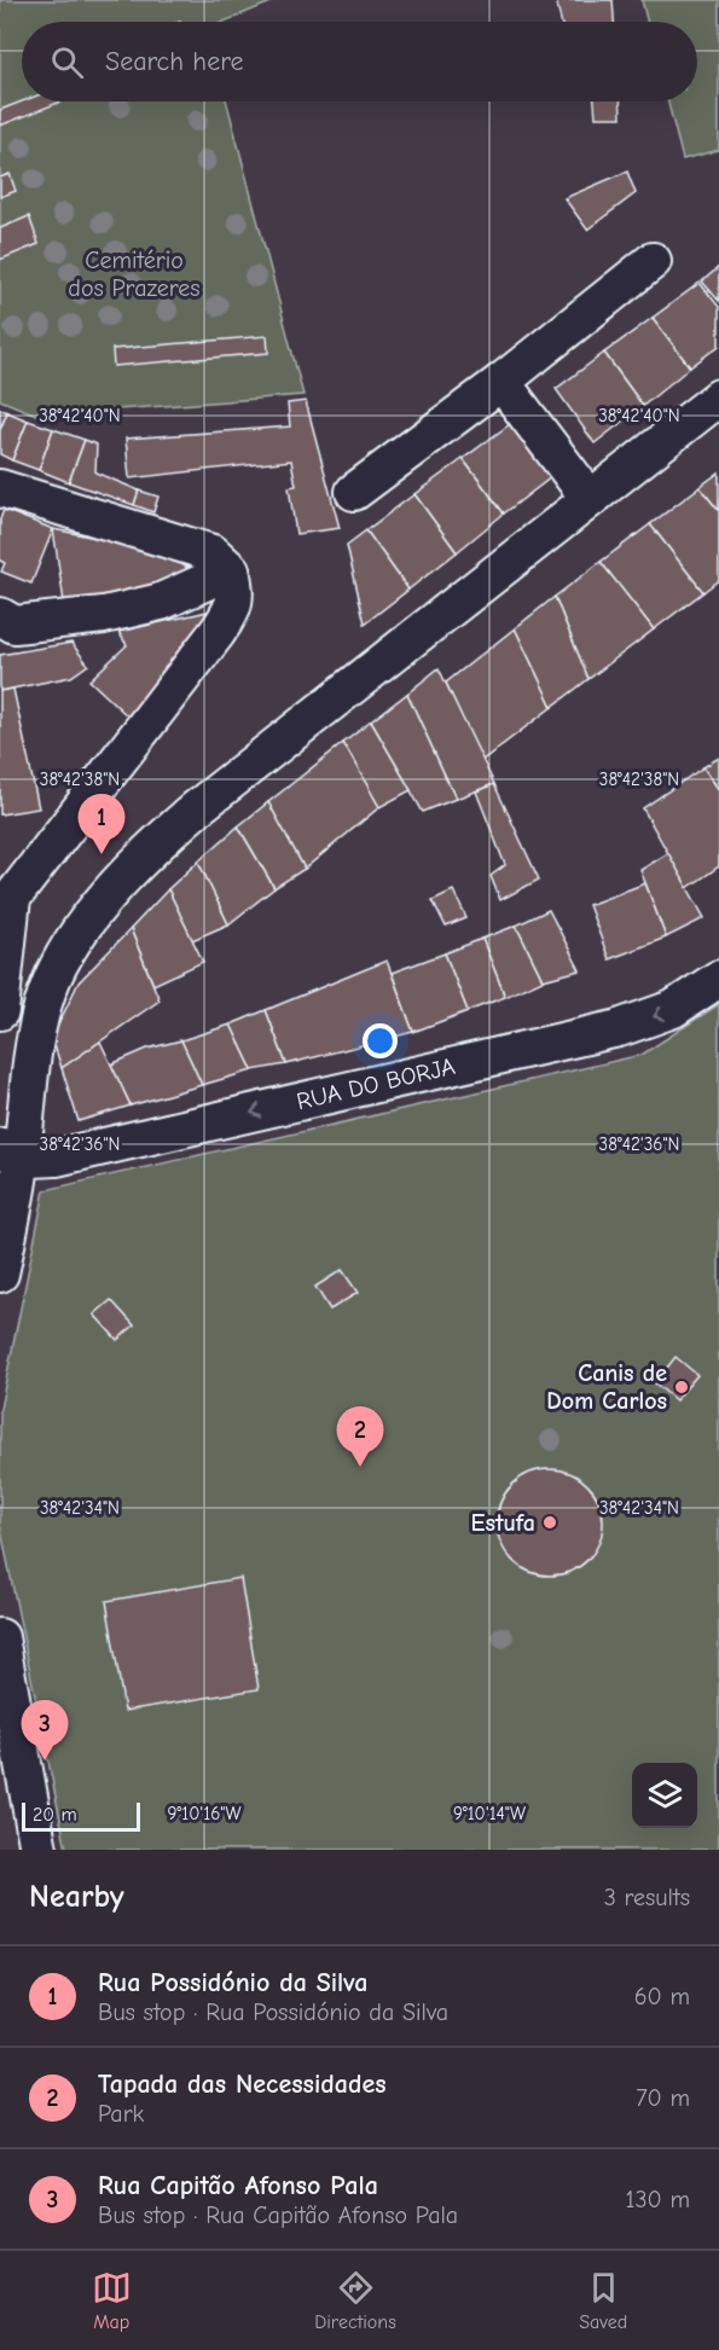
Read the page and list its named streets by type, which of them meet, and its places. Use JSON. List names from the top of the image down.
{
  "streets": {
    "street": ["RUA DO BORJA"]
  },
  "one_way": ["RUA DO BORJA"],
  "parks": ["Cemitério dos Prazeres"],
  "places": ["Canis de Dom Carlos", "Estufa"],
  "scale_bar": "20 m",
  "page": {
    "search": "Search here",
    "pins": ["1", "2", "3"],
    "scale": "20 m",
    "heading": ["Nearby", "3 results"],
    "list": [
      {
        "mark": "1",
        "name": "Rua Possidónio da Silva",
        "note": "Bus stop · Rua Possidónio da Silva",
        "value": "60 m"
      },
      {
        "mark": "2",
        "name": "Tapada das Necessidades",
        "note": "Park",
        "value": "70 m"
      },
      {
        "mark": "3",
        "name": "Rua Capitão Afonso Pala",
        "note": "Bus stop · Rua Capitão Afonso Pala",
        "value": "130 m"
      }
    ],
    "nav": ["Map", "Directions", "Saved"]
  },
  "coordinates": [
    "38°42'40\"N",
    "38°42'38\"N",
    "38°42'36\"N",
    "38°42'34\"N",
    "9°10'16\"W",
    "9°10'14\"W"
  ]
}
